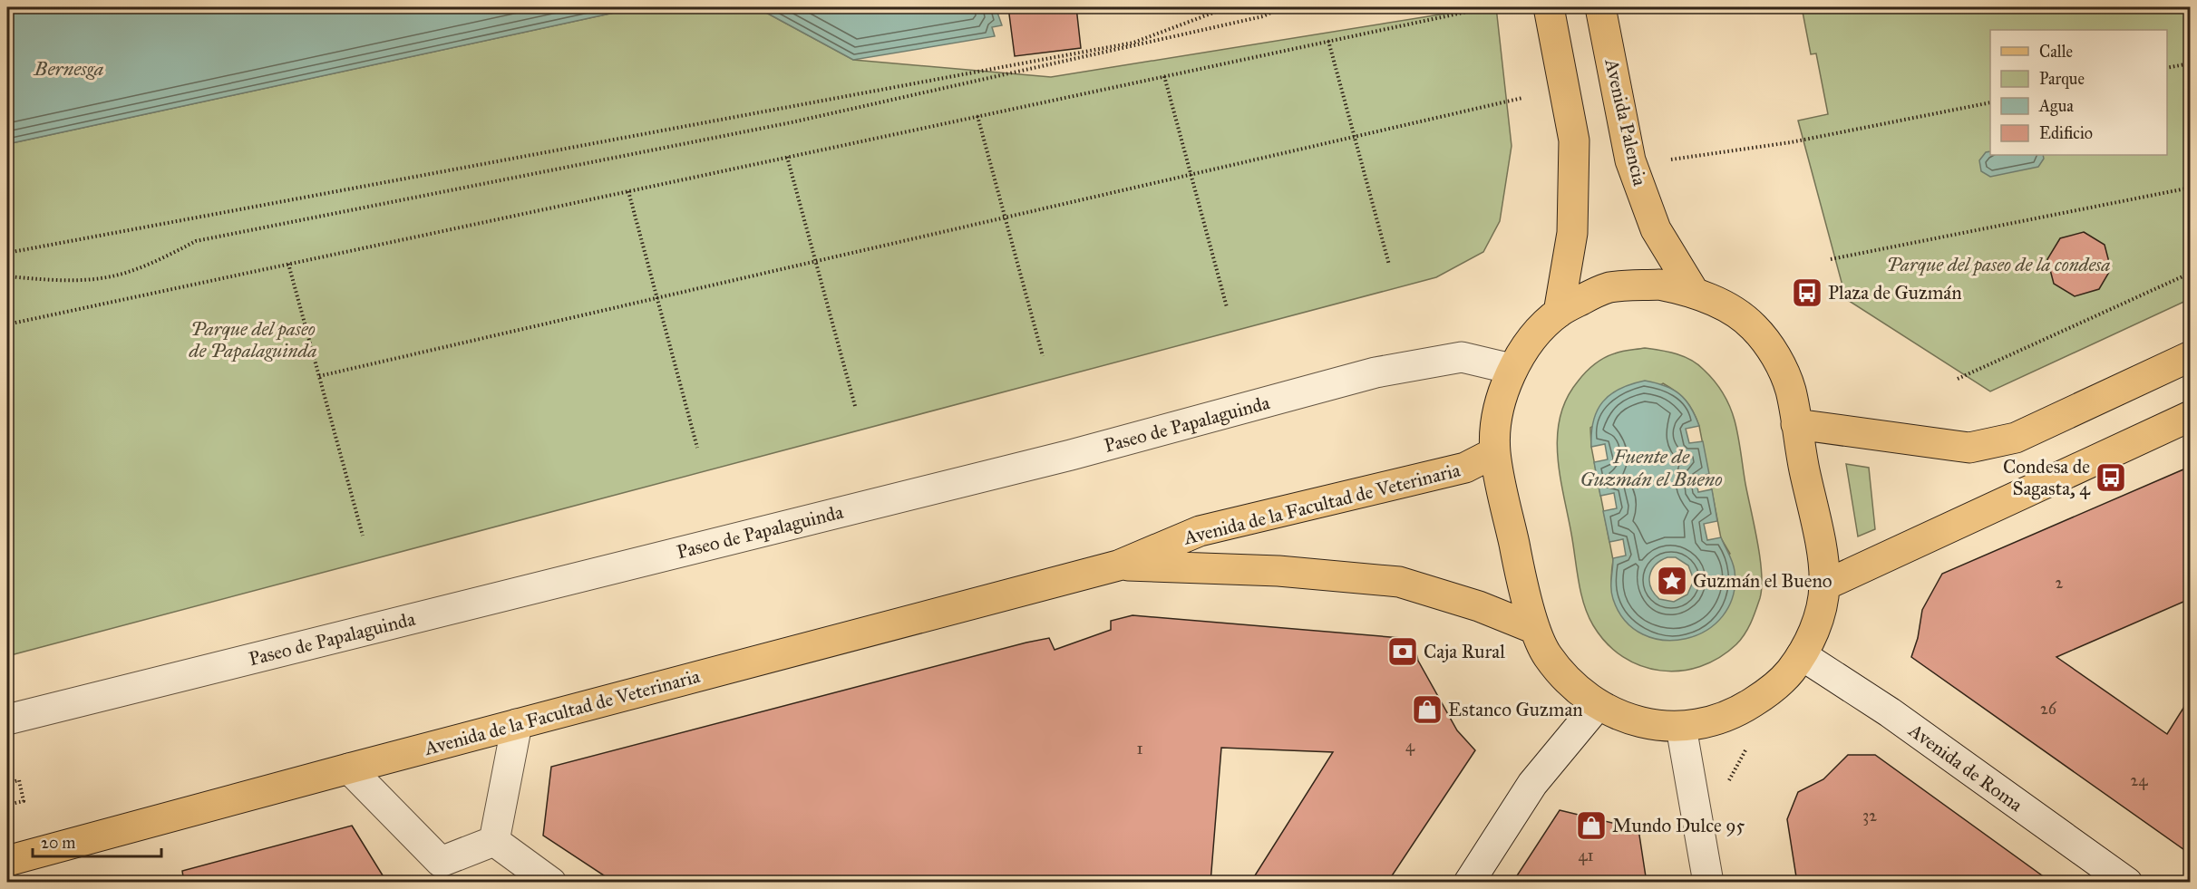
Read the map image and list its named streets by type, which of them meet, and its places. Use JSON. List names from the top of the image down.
{
  "streets": {
    "main road": ["Avenida Palencia", "Avenida de la Facultad de Veterinaria"],
    "street": ["Paseo de Papalaguinda", "Avenida de Roma"]
  },
  "water": ["Bernesga", "Fuente de Guzmán el Bueno"],
  "parks": ["Parque del paseo de la condesa", "Parque del paseo de Papalaguinda"],
  "places": {
    "bus stop": ["Plaza de Guzmán", "Condesa de Sagasta, 4"],
    "place": ["Guzmán el Bueno"],
    "bank": ["Caja Rural"],
    "shop": ["Estanco Guzman", "Mundo Dulce 95"]
  },
  "house_numbers": [
    "2",
    "26",
    "4",
    "1",
    "24",
    "32",
    "41"
  ],
  "legend": [
    "Calle",
    "Parque",
    "Agua",
    "Edificio"
  ],
  "scale_bar": "20 m"
}
